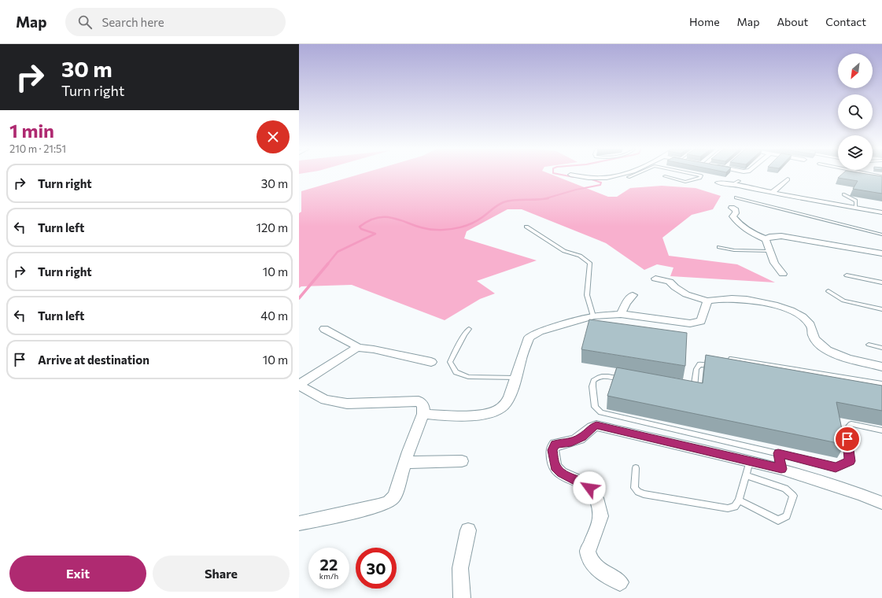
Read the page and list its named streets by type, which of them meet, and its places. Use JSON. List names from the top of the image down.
{
  "north": "bottom left",
  "page": {
    "header": "Map",
    "search": "Search here",
    "nav": [
      "Home",
      "Map",
      "About",
      "Contact"
    ],
    "turn": ["30 m", "Turn right"],
    "heading": ["1 min", "210 m · 21:51"],
    "list": [
      {
        "name": "Turn right",
        "value": "30 m"
      },
      {
        "name": "Turn left",
        "value": "120 m"
      },
      {
        "name": "Turn right",
        "value": "10 m"
      },
      {
        "name": "Turn left",
        "value": "40 m"
      },
      {
        "name": "Arrive at destination",
        "value": "10 m"
      }
    ],
    "speed": "22 km/h",
    "limit": "30",
    "buttons": ["Exit", "Share"]
  }
}
